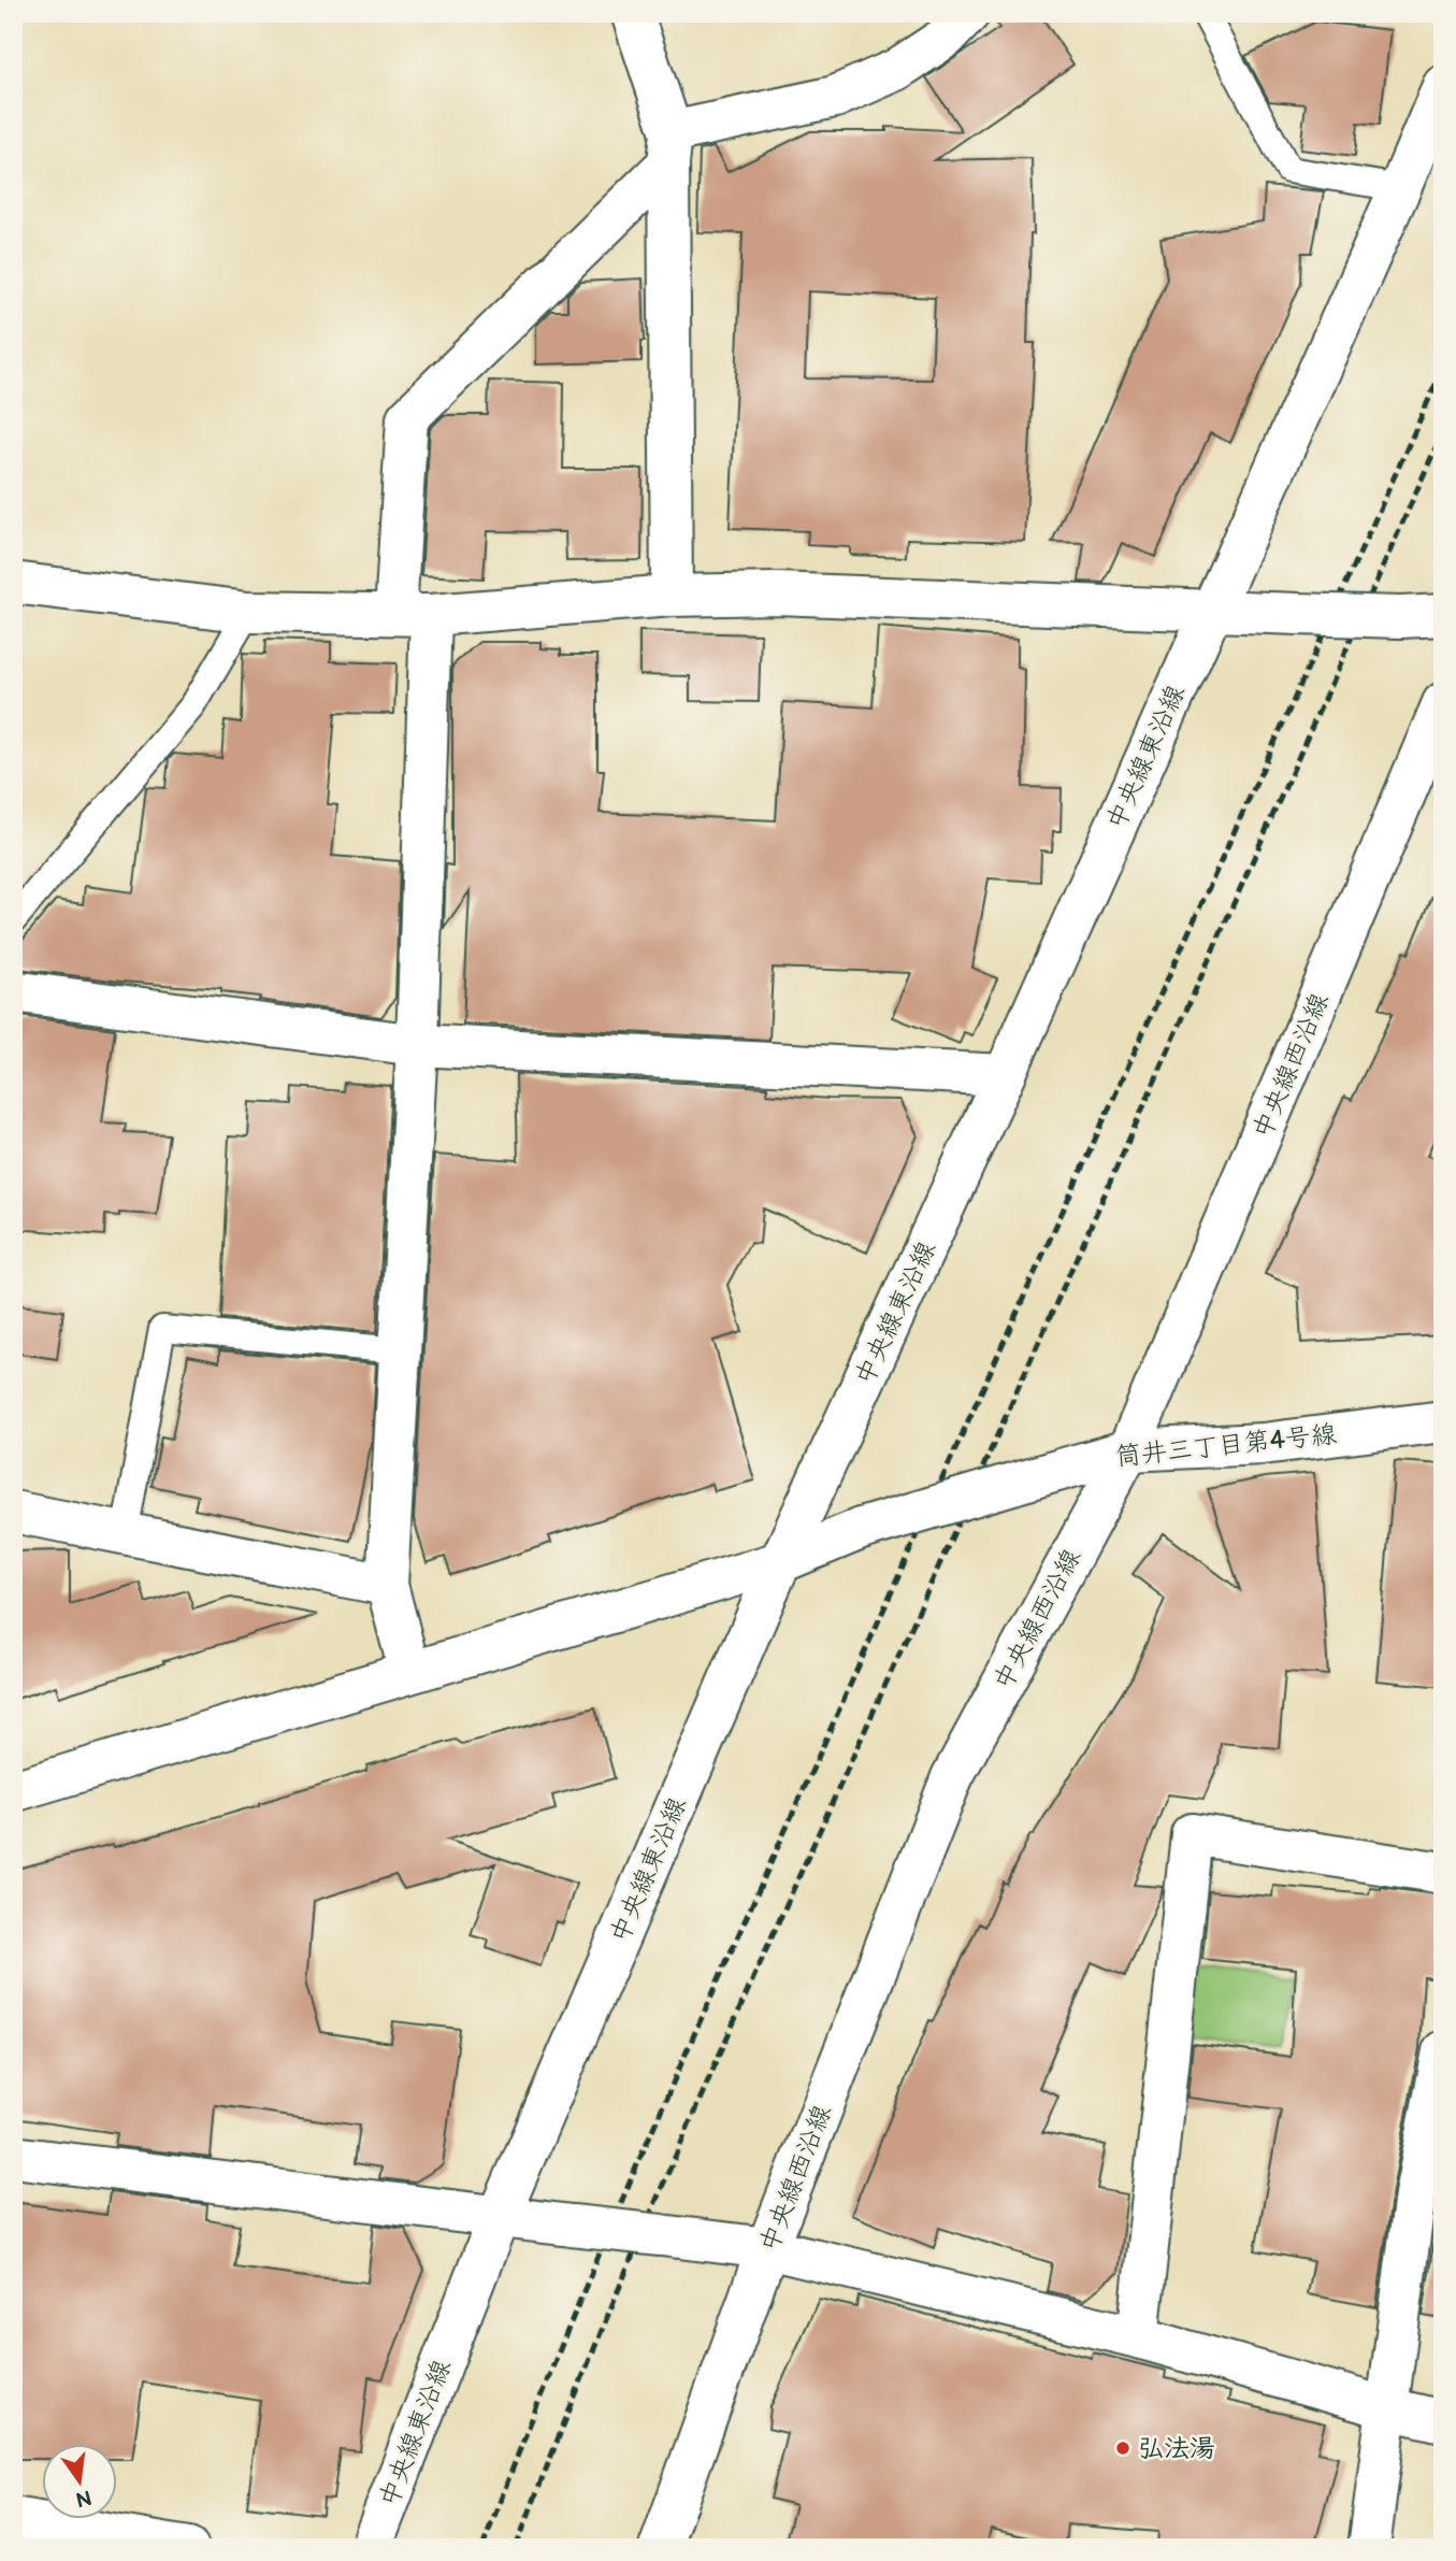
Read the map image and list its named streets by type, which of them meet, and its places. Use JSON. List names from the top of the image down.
{
  "streets": {
    "street": ["中央線東沿線", "中央線西沿線", "筒井三丁目第4号線"]
  },
  "crossings": [
    ["中央線東沿線", "筒井三丁目第4号線"],
    ["中央線西沿線", "筒井三丁目第4号線"]
  ],
  "places": ["弘法湯"],
  "north": "bottom"
}
